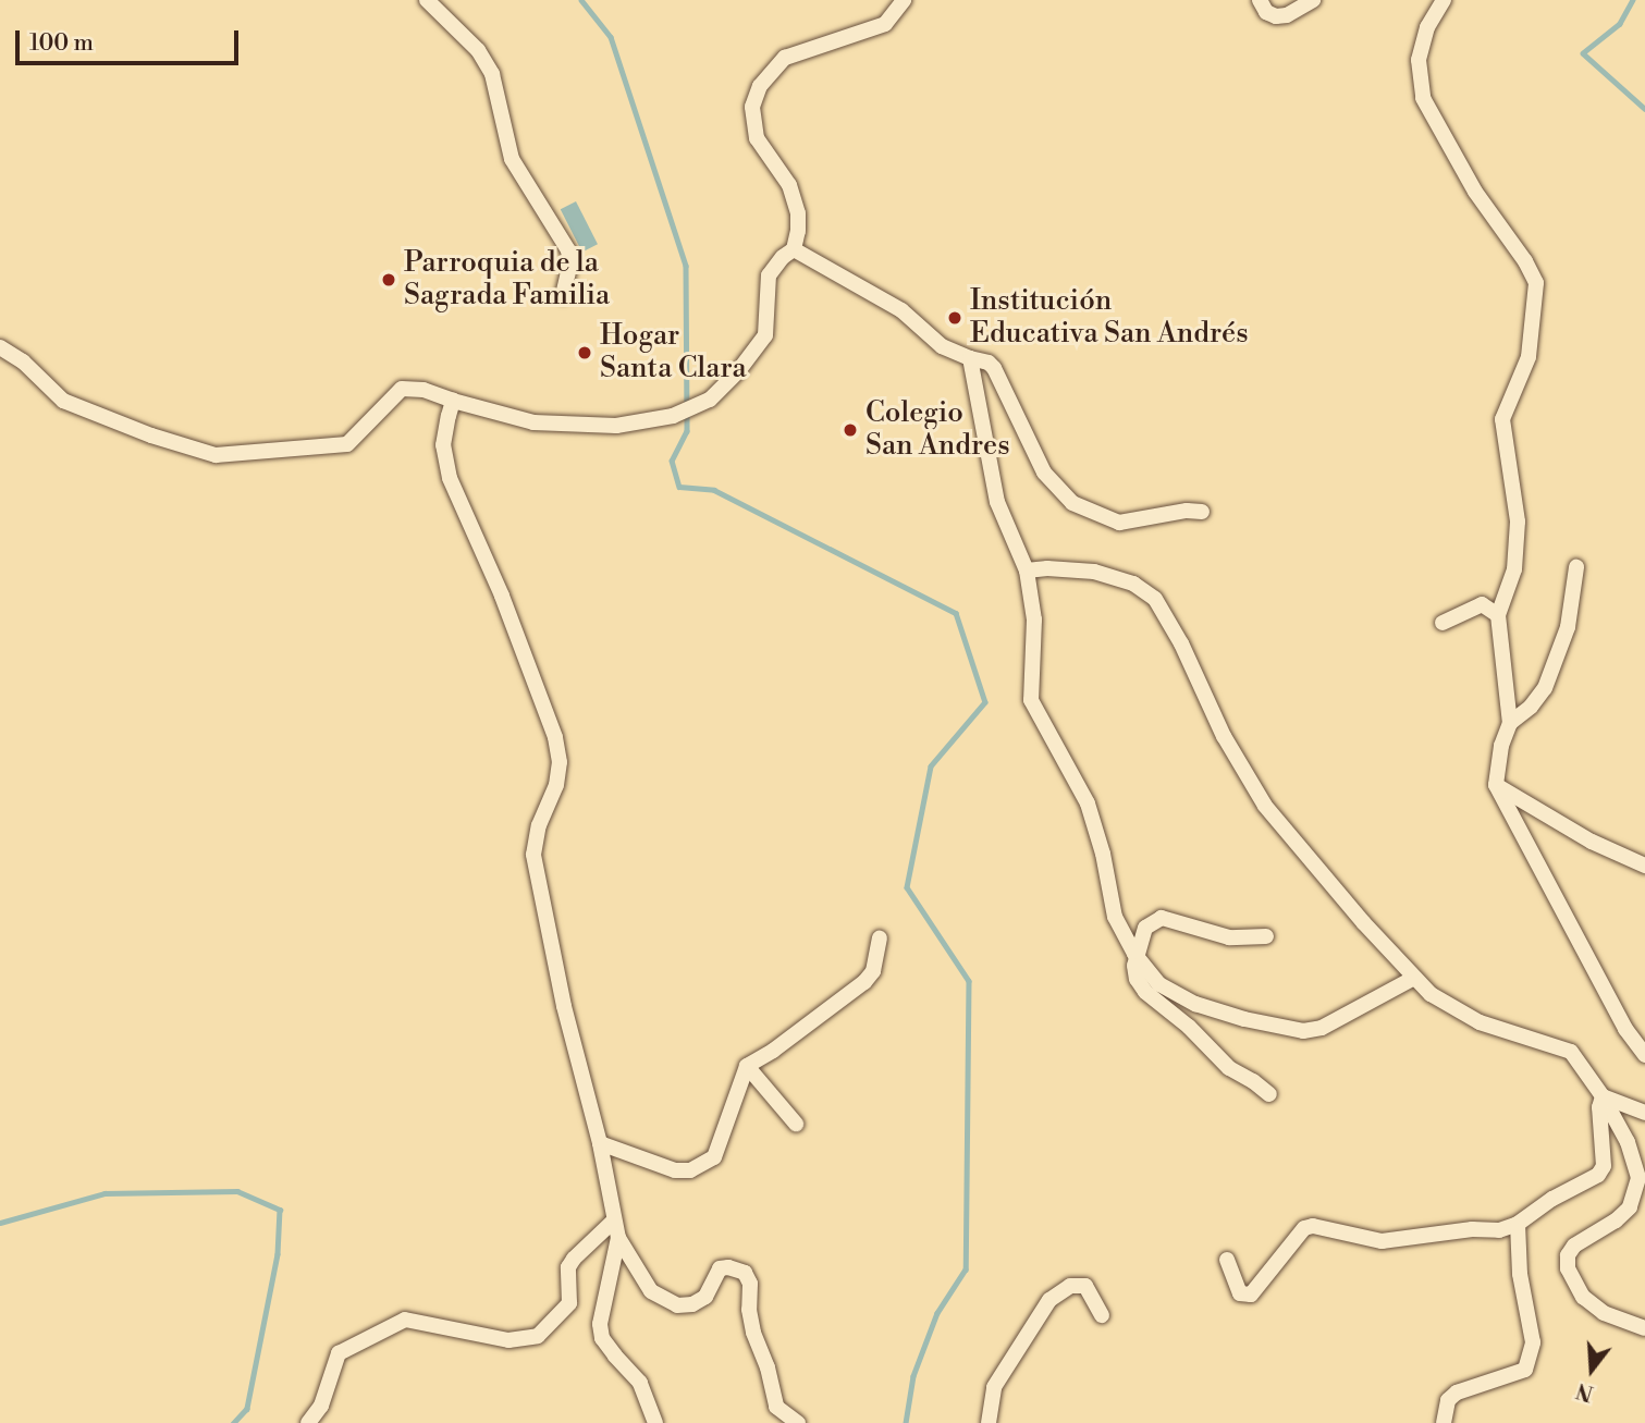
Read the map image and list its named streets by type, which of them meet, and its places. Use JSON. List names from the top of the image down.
{
  "places": [
    "Parroquia de la Sagrada Familia",
    "Institución Educativa San Andrés",
    "Hogar Santa Clara",
    "Colegio San Andres"
  ],
  "scale_bar": "100 m",
  "north": "bottom"
}
